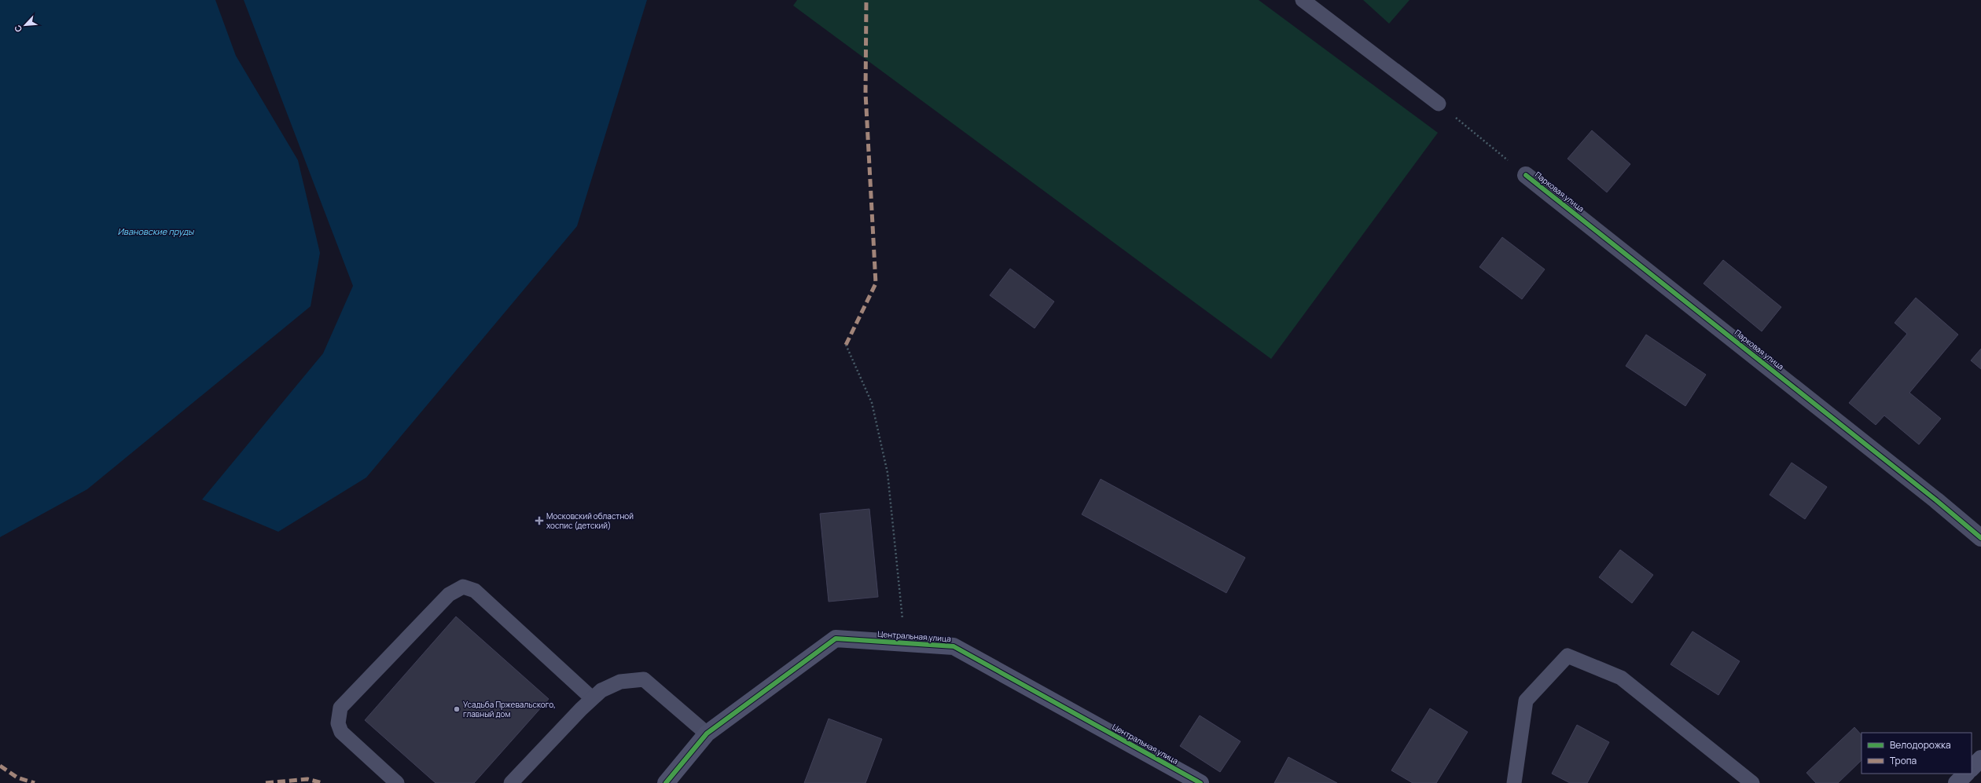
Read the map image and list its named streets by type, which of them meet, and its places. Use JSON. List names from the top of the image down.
{
  "streets": {
    "street": ["Парковая улица", "Центральная улица"]
  },
  "water": ["Ивановские пруды"],
  "places": {
    "health": ["Московский областной хоспис (детский)"],
    "other": ["Усадьба Пржевальского, главный дом"]
  },
  "legend": ["Велодорожка", "Тропа"],
  "north": "bottom left"
}
